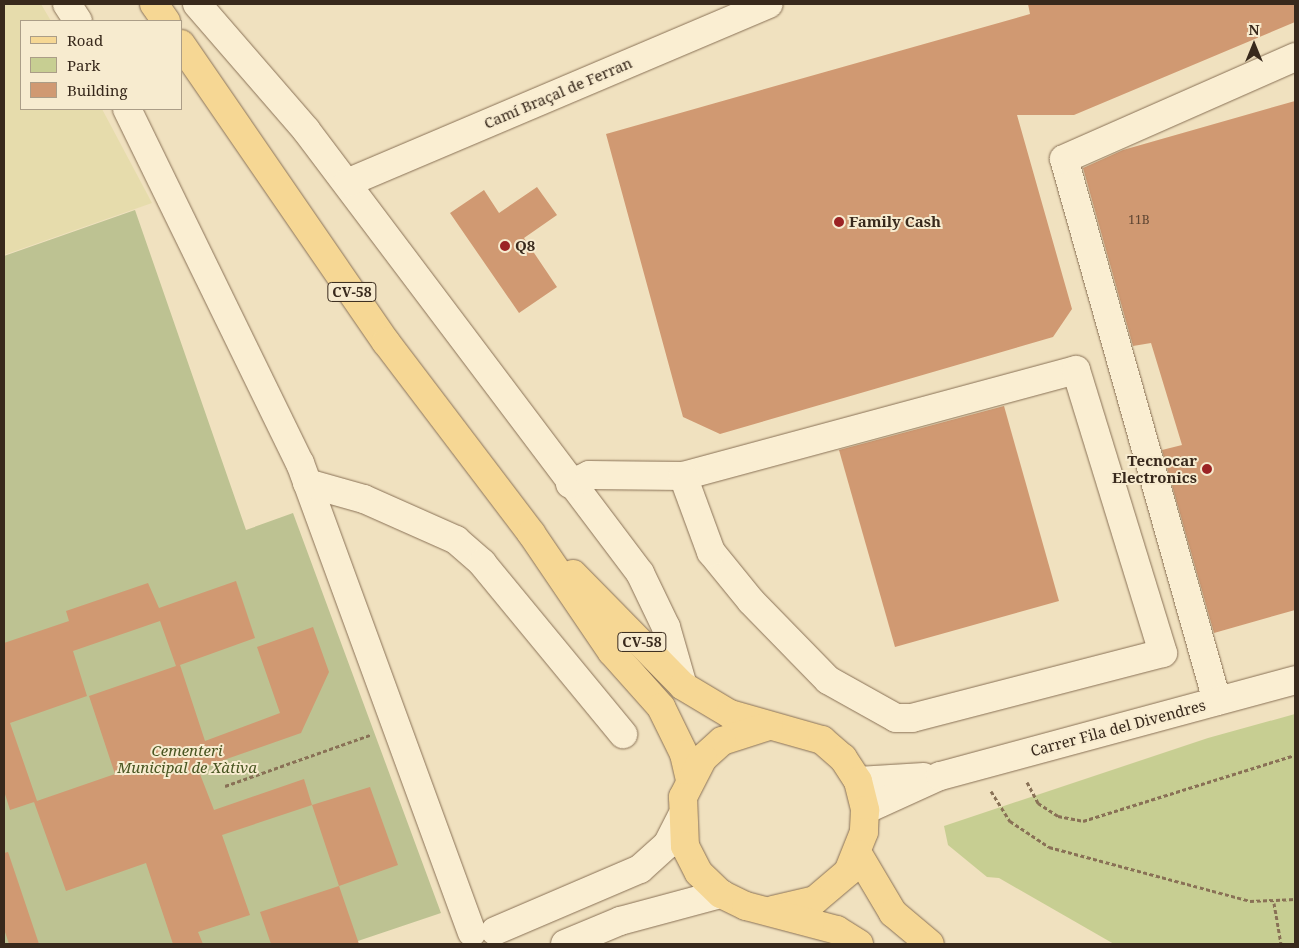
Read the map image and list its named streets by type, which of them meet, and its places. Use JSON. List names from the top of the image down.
{
  "streets": {
    "main road": ["CV-58"],
    "street": ["Camí Braçal de Ferran", "Carrer Fila del Divendres"]
  },
  "crossings": [
    ["CV-58", "Carrer Fila del Divendres"]
  ],
  "parks": ["Cementeri Municipal de Xàtiva"],
  "places": ["Family Cash", "Q8", "Tecnocar Electronics"],
  "house_numbers": ["11B"],
  "legend": ["Road", "Park", "Building"],
  "north": "top"
}
